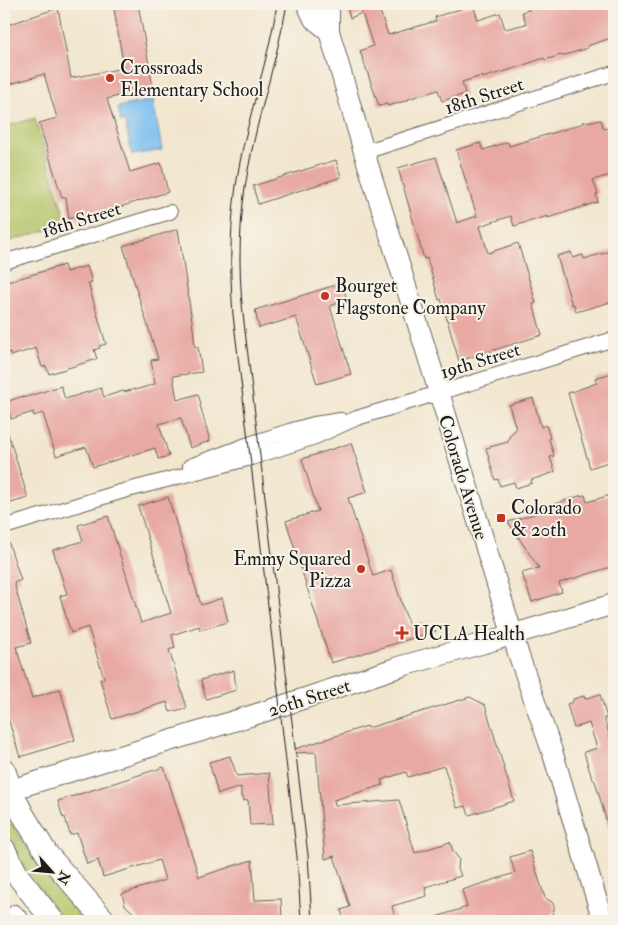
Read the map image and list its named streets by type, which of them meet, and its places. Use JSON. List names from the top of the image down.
{
  "streets": {
    "main road": ["Colorado Avenue", "20th Street"],
    "street": ["18th Street", "19th Street"]
  },
  "crossings": [
    ["18th Street", "Colorado Avenue"],
    ["19th Street", "Colorado Avenue"],
    ["Colorado Avenue", "20th Street"]
  ],
  "places": {
    "other": ["Crossroads Elementary School", "Bourget Flagstone Company", "Emmy Squared Pizza"],
    "transit": ["Colorado & 20th"],
    "health": ["UCLA Health"]
  },
  "north": "bottom right"
}
